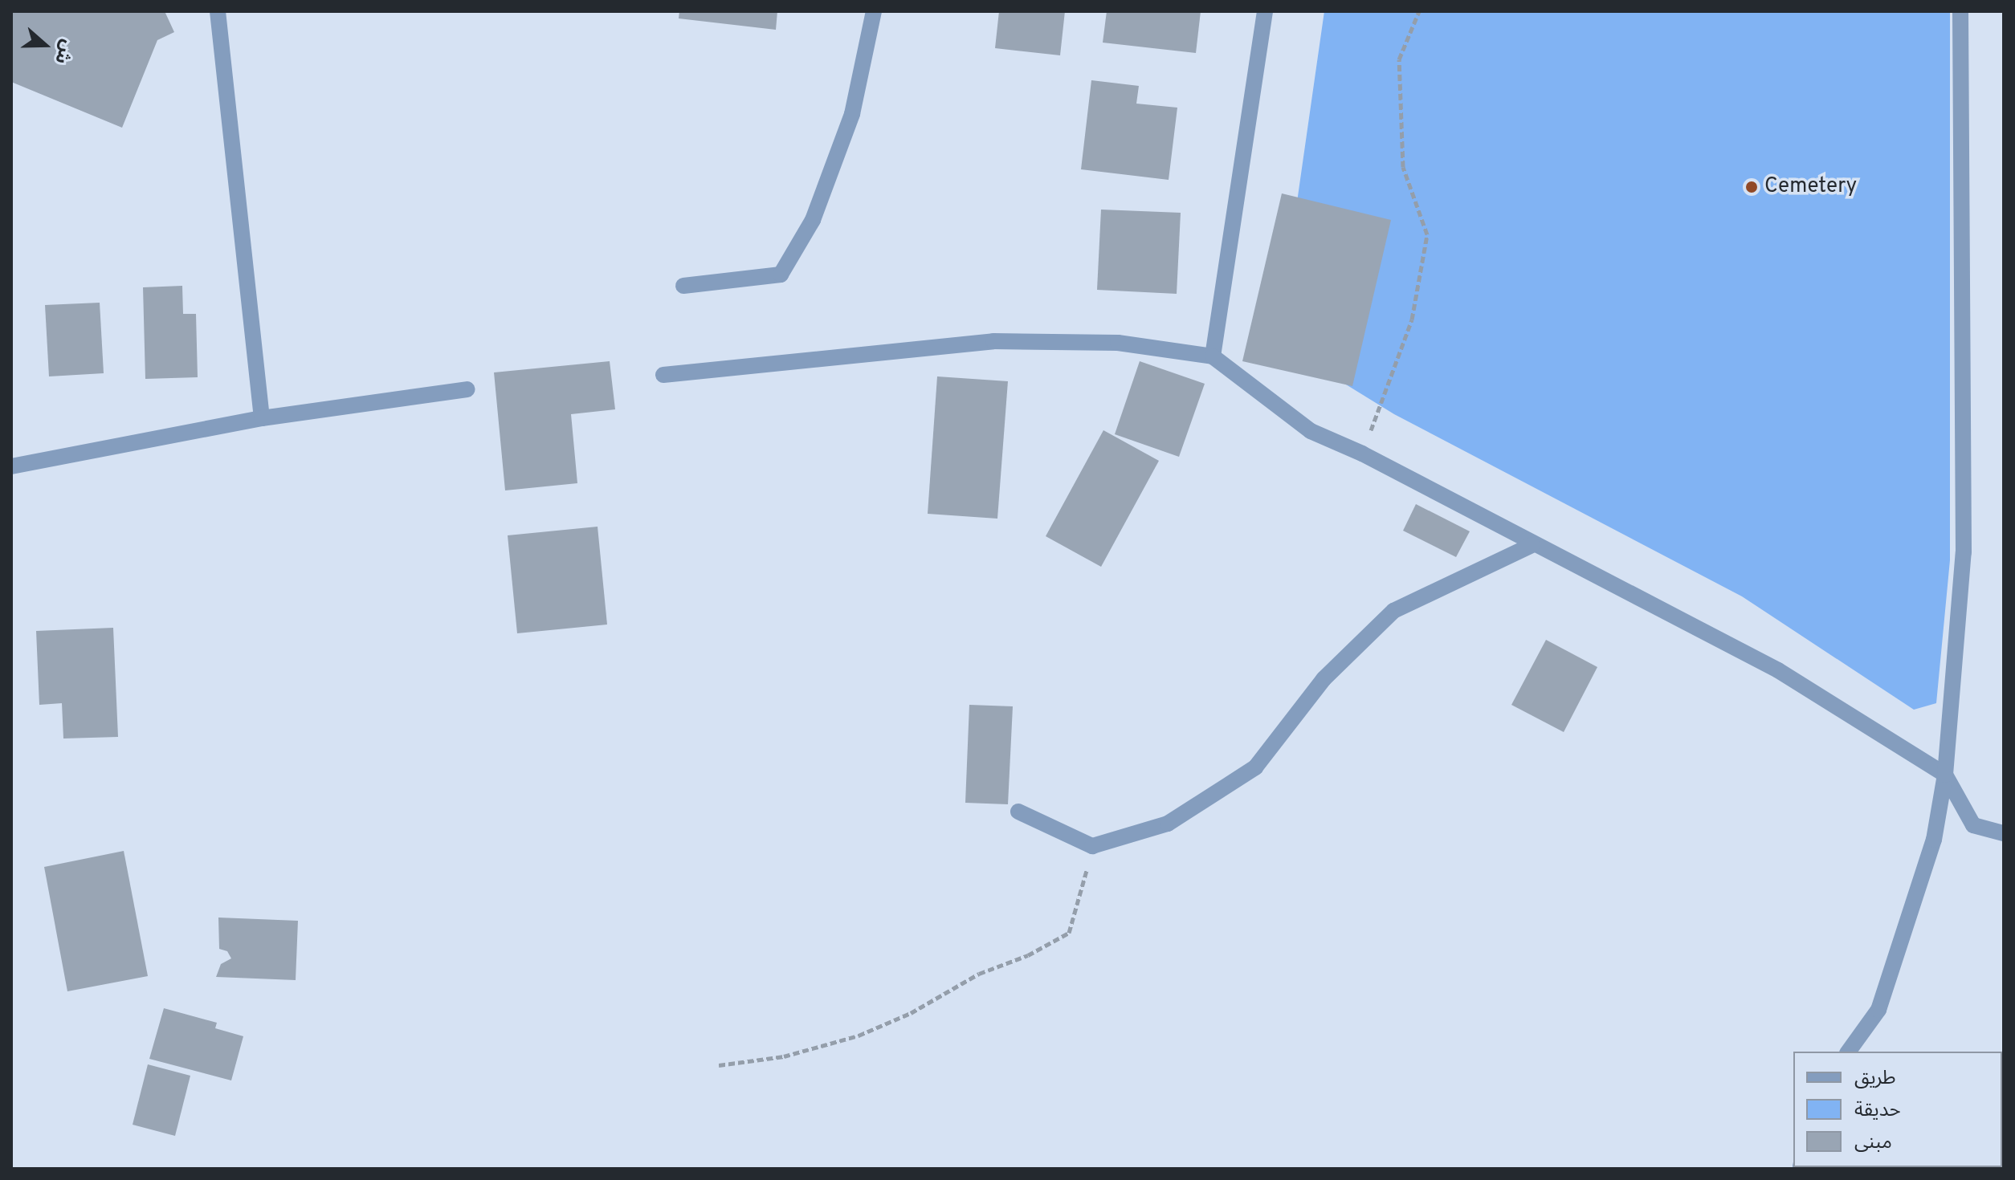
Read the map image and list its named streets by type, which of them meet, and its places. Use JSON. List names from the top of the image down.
{
  "places": ["Cemetery"],
  "legend": ["طريق", "حديقة", "مبنى"],
  "north": "right"
}
